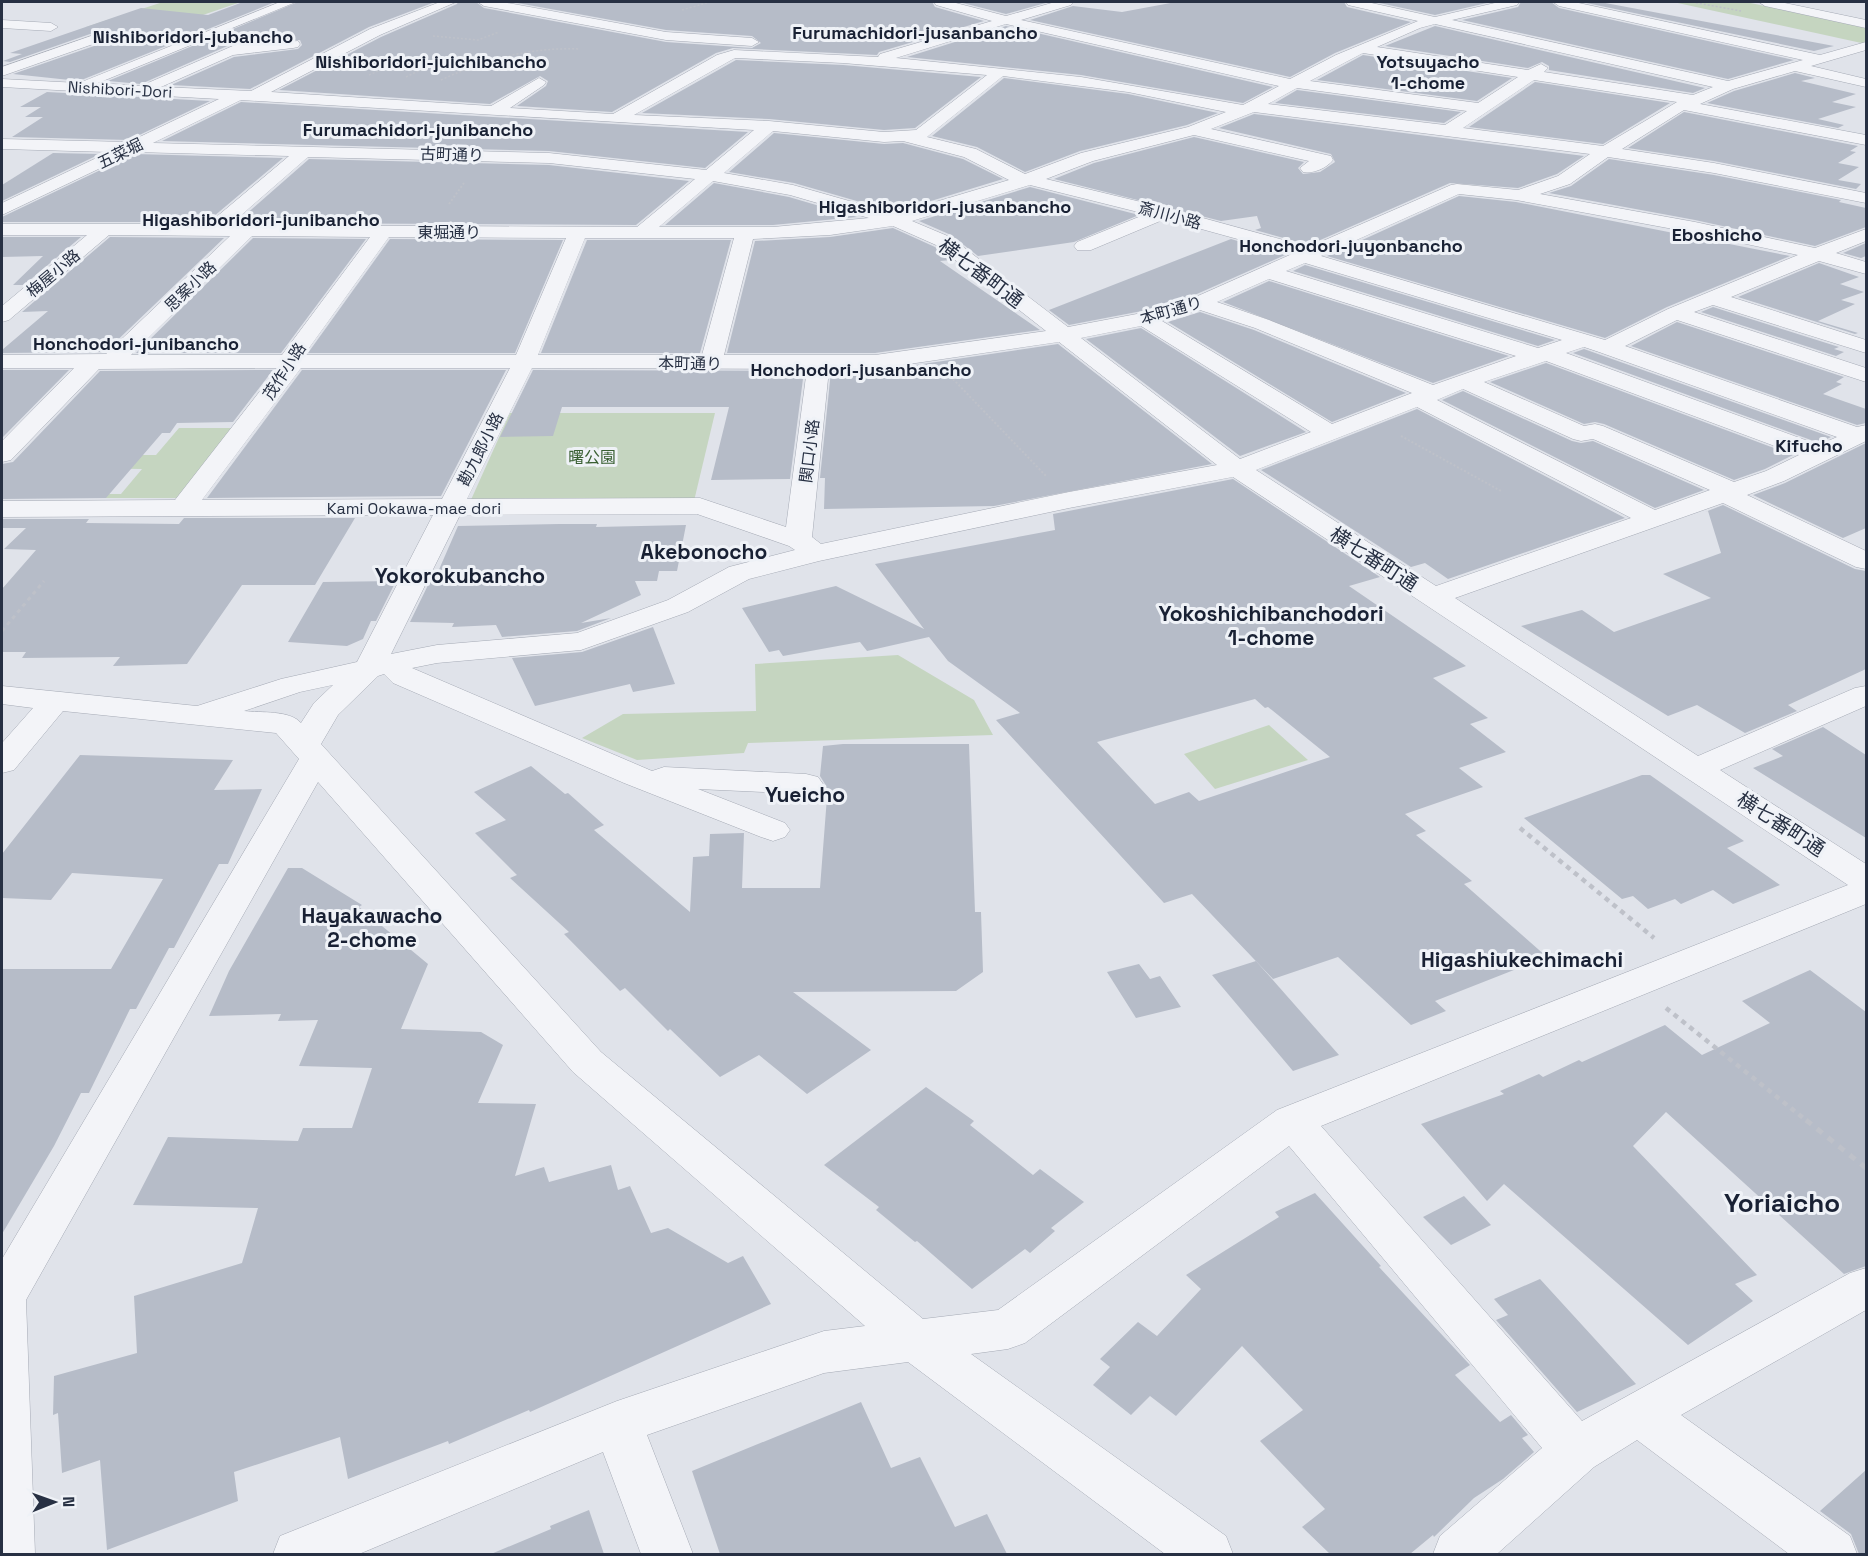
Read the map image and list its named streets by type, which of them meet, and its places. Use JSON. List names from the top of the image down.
{
  "streets": {
    "street": [
      "Nishibori-Dori",
      "五菜堀",
      "古町通り",
      "斎川小路",
      "東堀通り",
      "梅屋小路",
      "横七番町通",
      "思案小路",
      "本町通り",
      "茂作小路",
      "勘九郎小路",
      "関口小路",
      "Kami Ookawa-mae dori"
    ]
  },
  "crossings": [
    ["Nishibori-Dori", "五菜堀"],
    ["Nishibori-Dori", "斎川小路"],
    ["五菜堀", "古町通り"],
    ["古町通り", "東堀通り"],
    ["古町通り", "横七番町通"],
    ["斎川小路", "東堀通り"],
    ["斎川小路", "本町通り"],
    ["東堀通り", "梅屋小路"],
    ["東堀通り", "横七番町通"],
    ["東堀通り", "思案小路"],
    ["東堀通り", "茂作小路"],
    ["東堀通り", "勘九郎小路"],
    ["横七番町通", "本町通り"],
    ["思案小路", "本町通り"],
    ["本町通り", "茂作小路"],
    ["本町通り", "勘九郎小路"],
    ["本町通り", "関口小路"],
    ["茂作小路", "Kami Ookawa-mae dori"],
    ["勘九郎小路", "Kami Ookawa-mae dori"],
    ["関口小路", "Kami Ookawa-mae dori"]
  ],
  "districts": [
    "Furumachidori-jusanbancho",
    "Nishiboridori-jubancho",
    "Nishiboridori-juichibancho",
    "Yotsuyacho 1-chome",
    "Furumachidori-junibancho",
    "Higashiboridori-jusanbancho",
    "Higashiboridori-junibancho",
    "Eboshicho",
    "Honchodori-juyonbancho",
    "Honchodori-junibancho",
    "Honchodori-jusanbancho",
    "Kifucho",
    "Akebonocho",
    "Yokorokubancho",
    "Yokoshichibanchodori 1-chome",
    "Yueicho",
    "Hayakawacho 2-chome",
    "Higashiukechimachi",
    "Yoriaicho"
  ],
  "parks": ["曙公園"],
  "north": "right"
}
